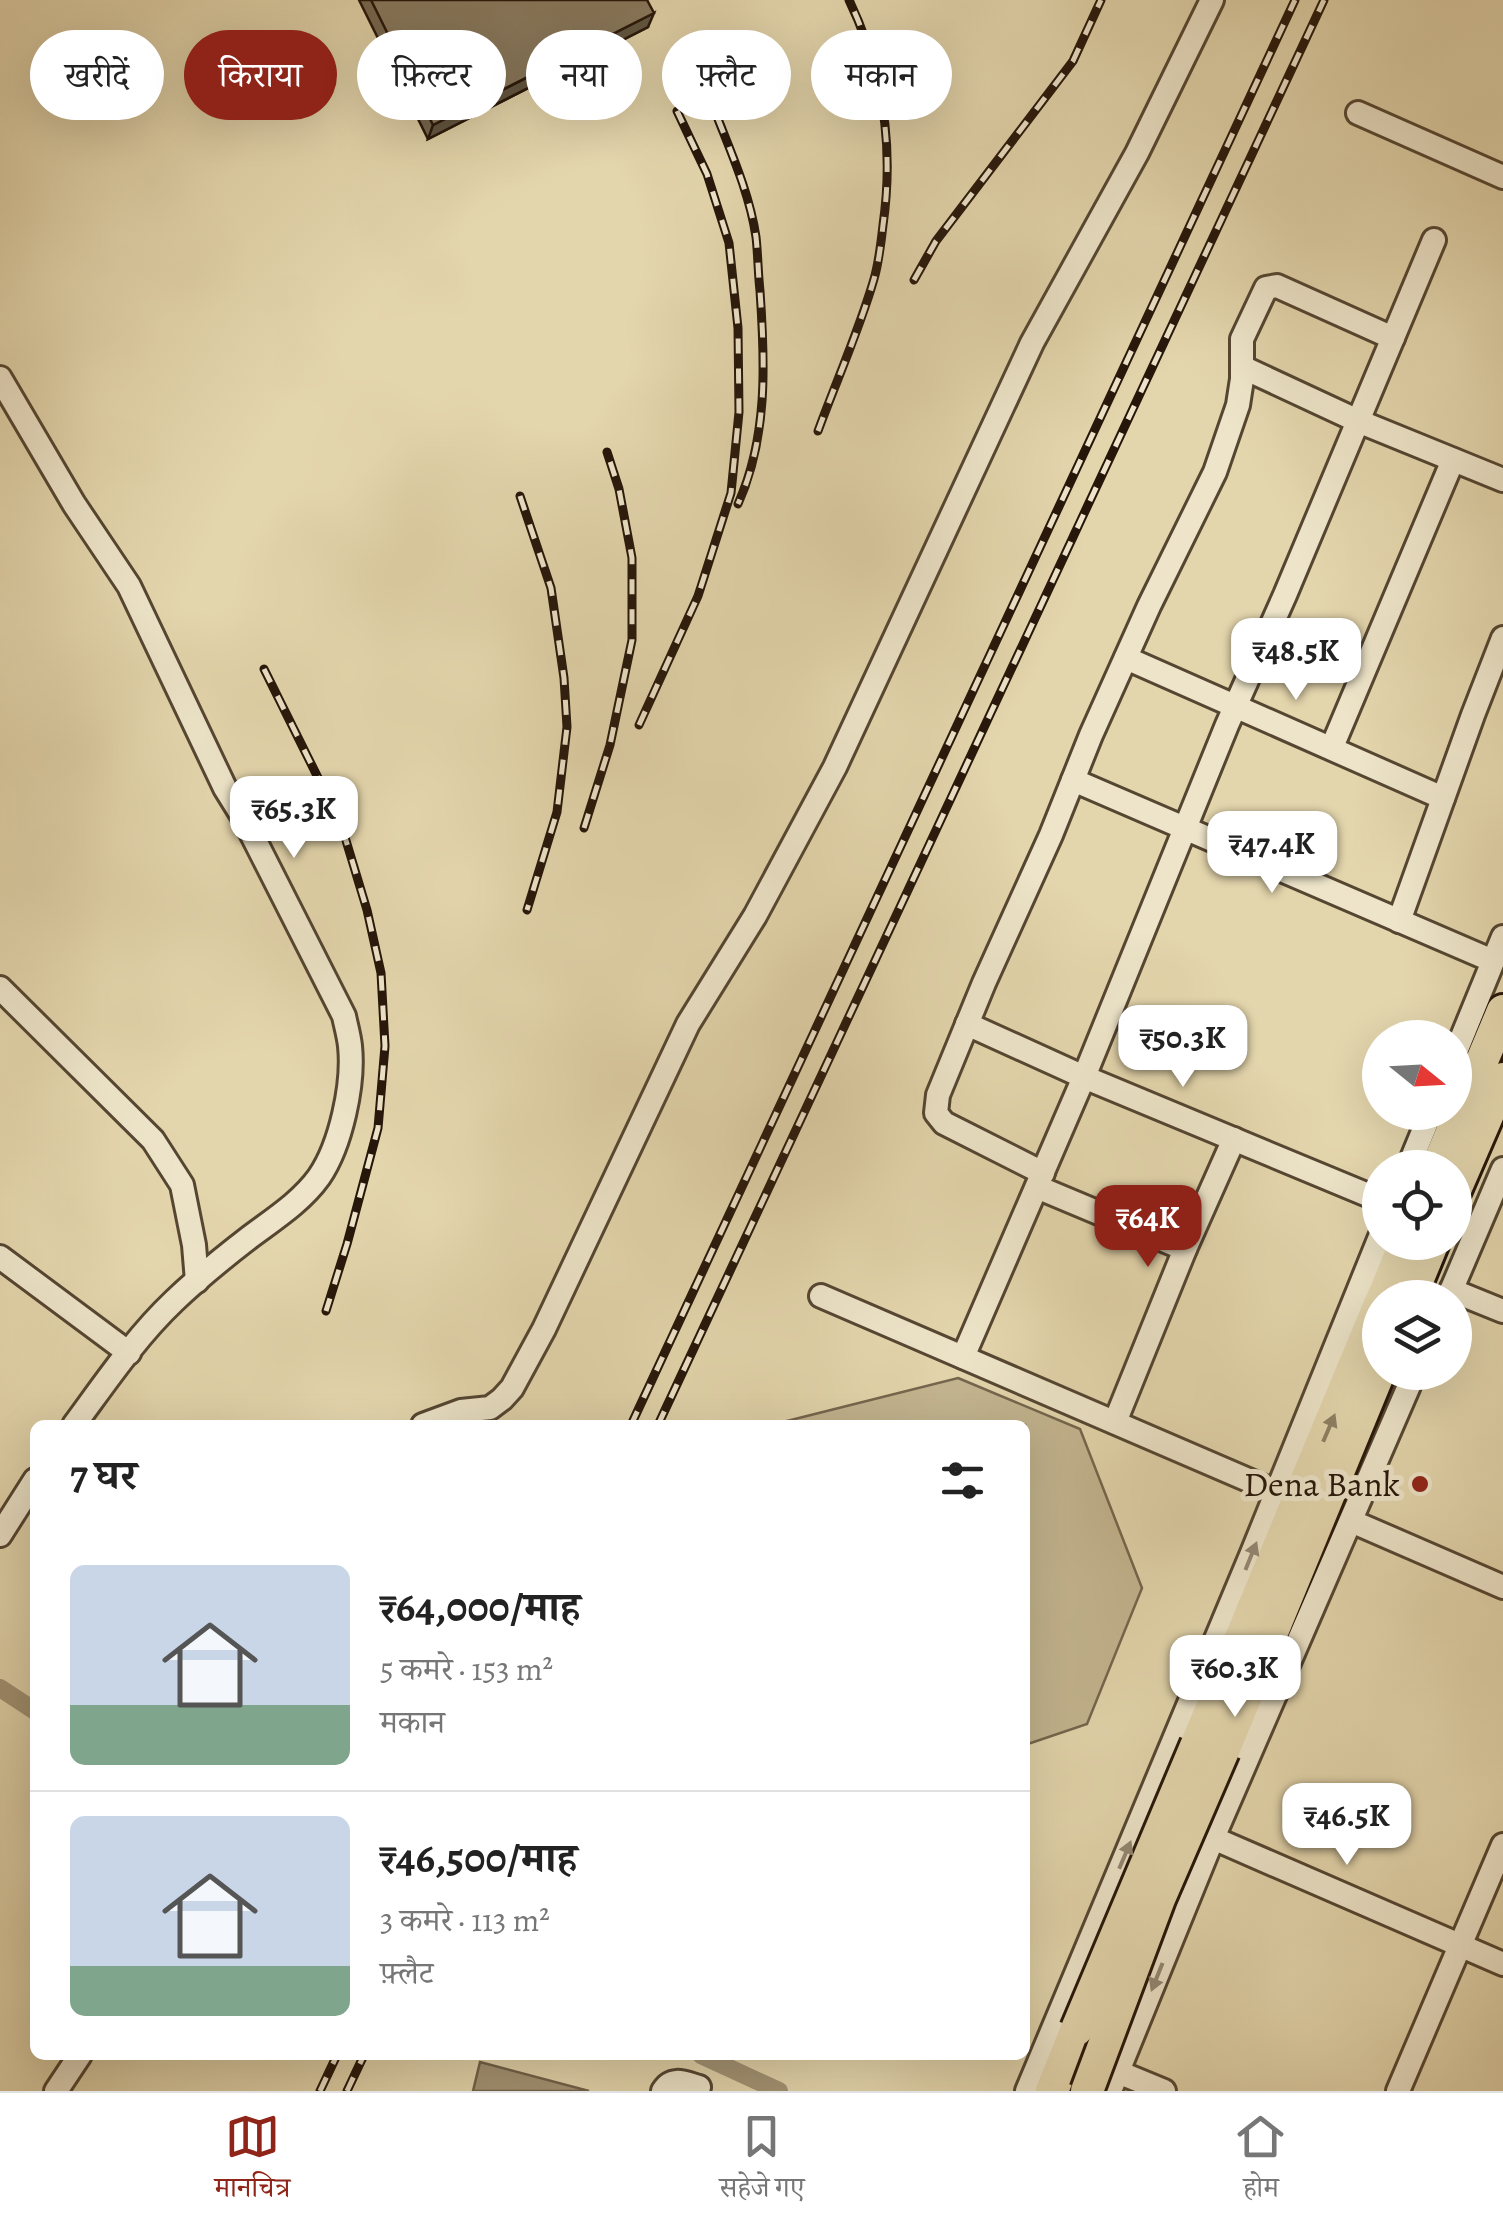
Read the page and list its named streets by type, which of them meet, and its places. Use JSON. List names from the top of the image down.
{
  "places": ["Dena Bank"],
  "north": "right",
  "page": {
    "chip": [
      "खरीदें",
      "किराया",
      "फ़िल्टर",
      "नया",
      "फ़्लैट",
      "मकान"
    ],
    "price": [
      "₹48.5K",
      "₹65.3K",
      "₹47.4K",
      "₹50.3K",
      "₹64K",
      "₹60.3K",
      "₹46.5K"
    ],
    "heading": "7 घर",
    "list": [
      {
        "name": "₹64,000/माह",
        "note": "5 कमरे · 153 m² · मकान"
      },
      {
        "name": "₹46,500/माह",
        "note": "3 कमरे · 113 m² · फ़्लैट"
      }
    ],
    "tabs": ["मानचित्र", "सहेजे गए", "होम"]
  }
}
